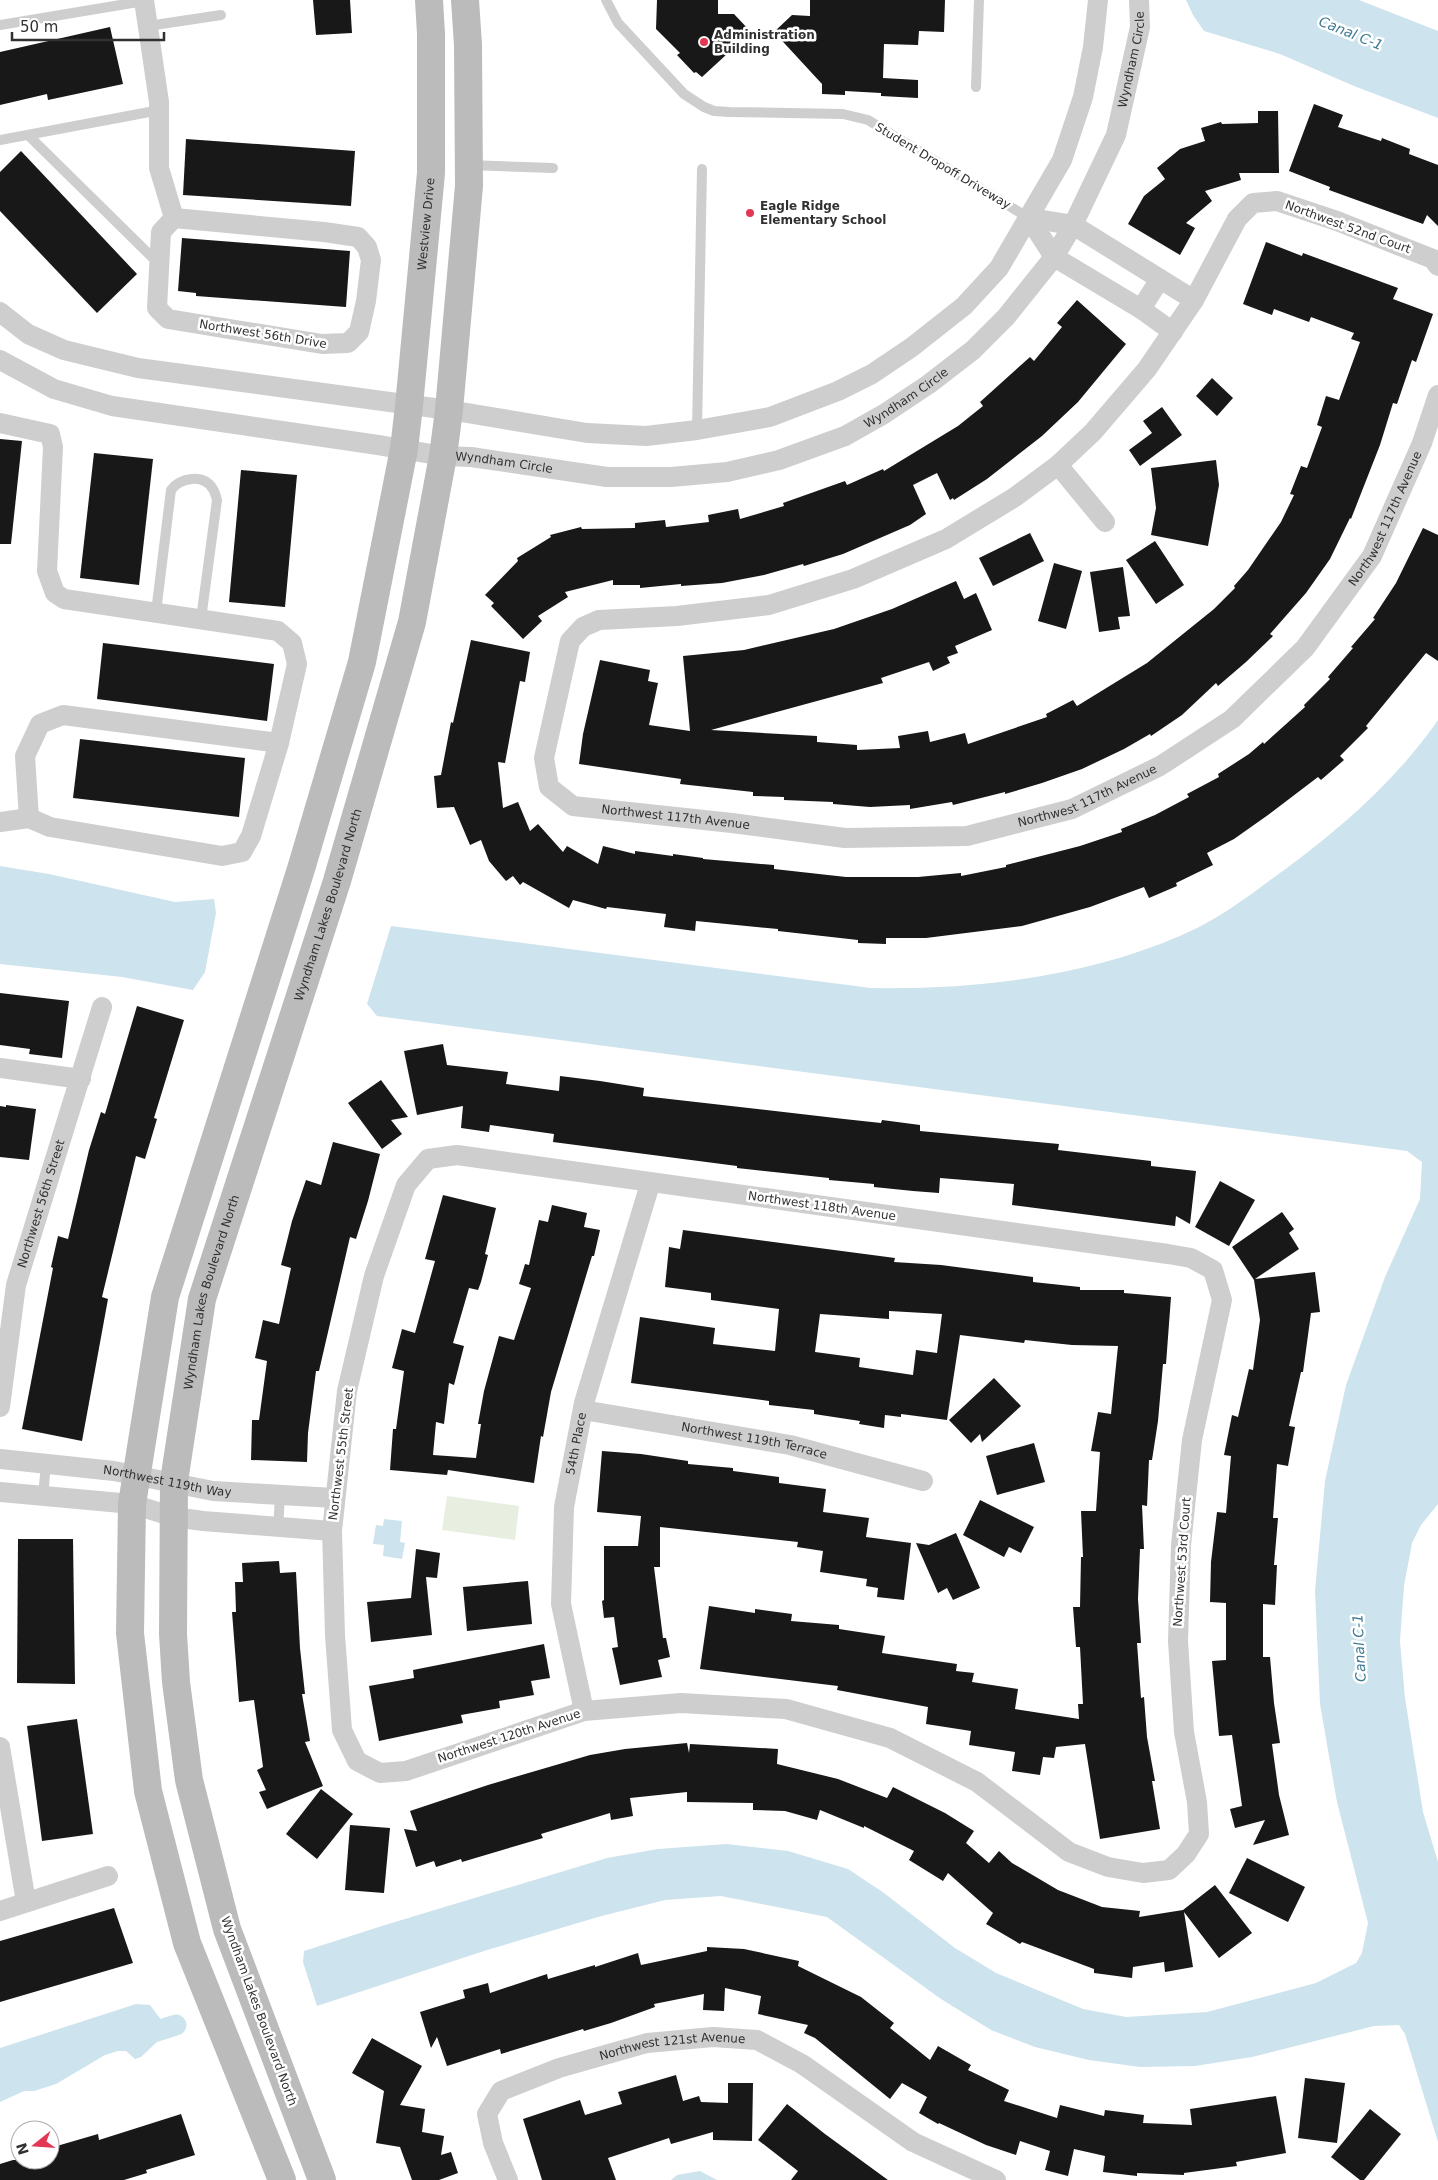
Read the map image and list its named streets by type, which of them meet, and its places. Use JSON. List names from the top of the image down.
{
  "streets": {
    "street": [
      "Wyndham Circle",
      "Westview Drive",
      "Northwest 52nd Court",
      "Northwest 56th Drive",
      "Northwest 117th Avenue",
      "Wyndham Lakes Boulevard North",
      "Northwest 56th Street",
      "Northwest 118th Avenue",
      "Northwest 119th Terrace",
      "54th Place",
      "Northwest 55th Street",
      "Northwest 119th Way",
      "Northwest 53rd Court",
      "Northwest 120th Avenue",
      "Northwest 121st Avenue"
    ],
    "lane": ["Student Dropoff Driveway"]
  },
  "crossings": [
    ["Wyndham Circle", "Wyndham Lakes Boulevard North"],
    ["Wyndham Lakes Boulevard North", "Northwest 119th Way"],
    ["Northwest 118th Avenue", "54th Place"],
    ["Northwest 118th Avenue", "Northwest 55th Street"],
    ["Northwest 118th Avenue", "Northwest 53rd Court"],
    ["Northwest 119th Terrace", "54th Place"],
    ["54th Place", "Northwest 120th Avenue"],
    ["Northwest 55th Street", "Northwest 119th Way"],
    ["Northwest 55th Street", "Northwest 120th Avenue"],
    ["Northwest 53rd Court", "Northwest 120th Avenue"]
  ],
  "water": ["Canal C-1"],
  "places": ["Administration Building", "Eagle Ridge Elementary School"],
  "scale_bar": "50 m",
  "north": "left"
}
